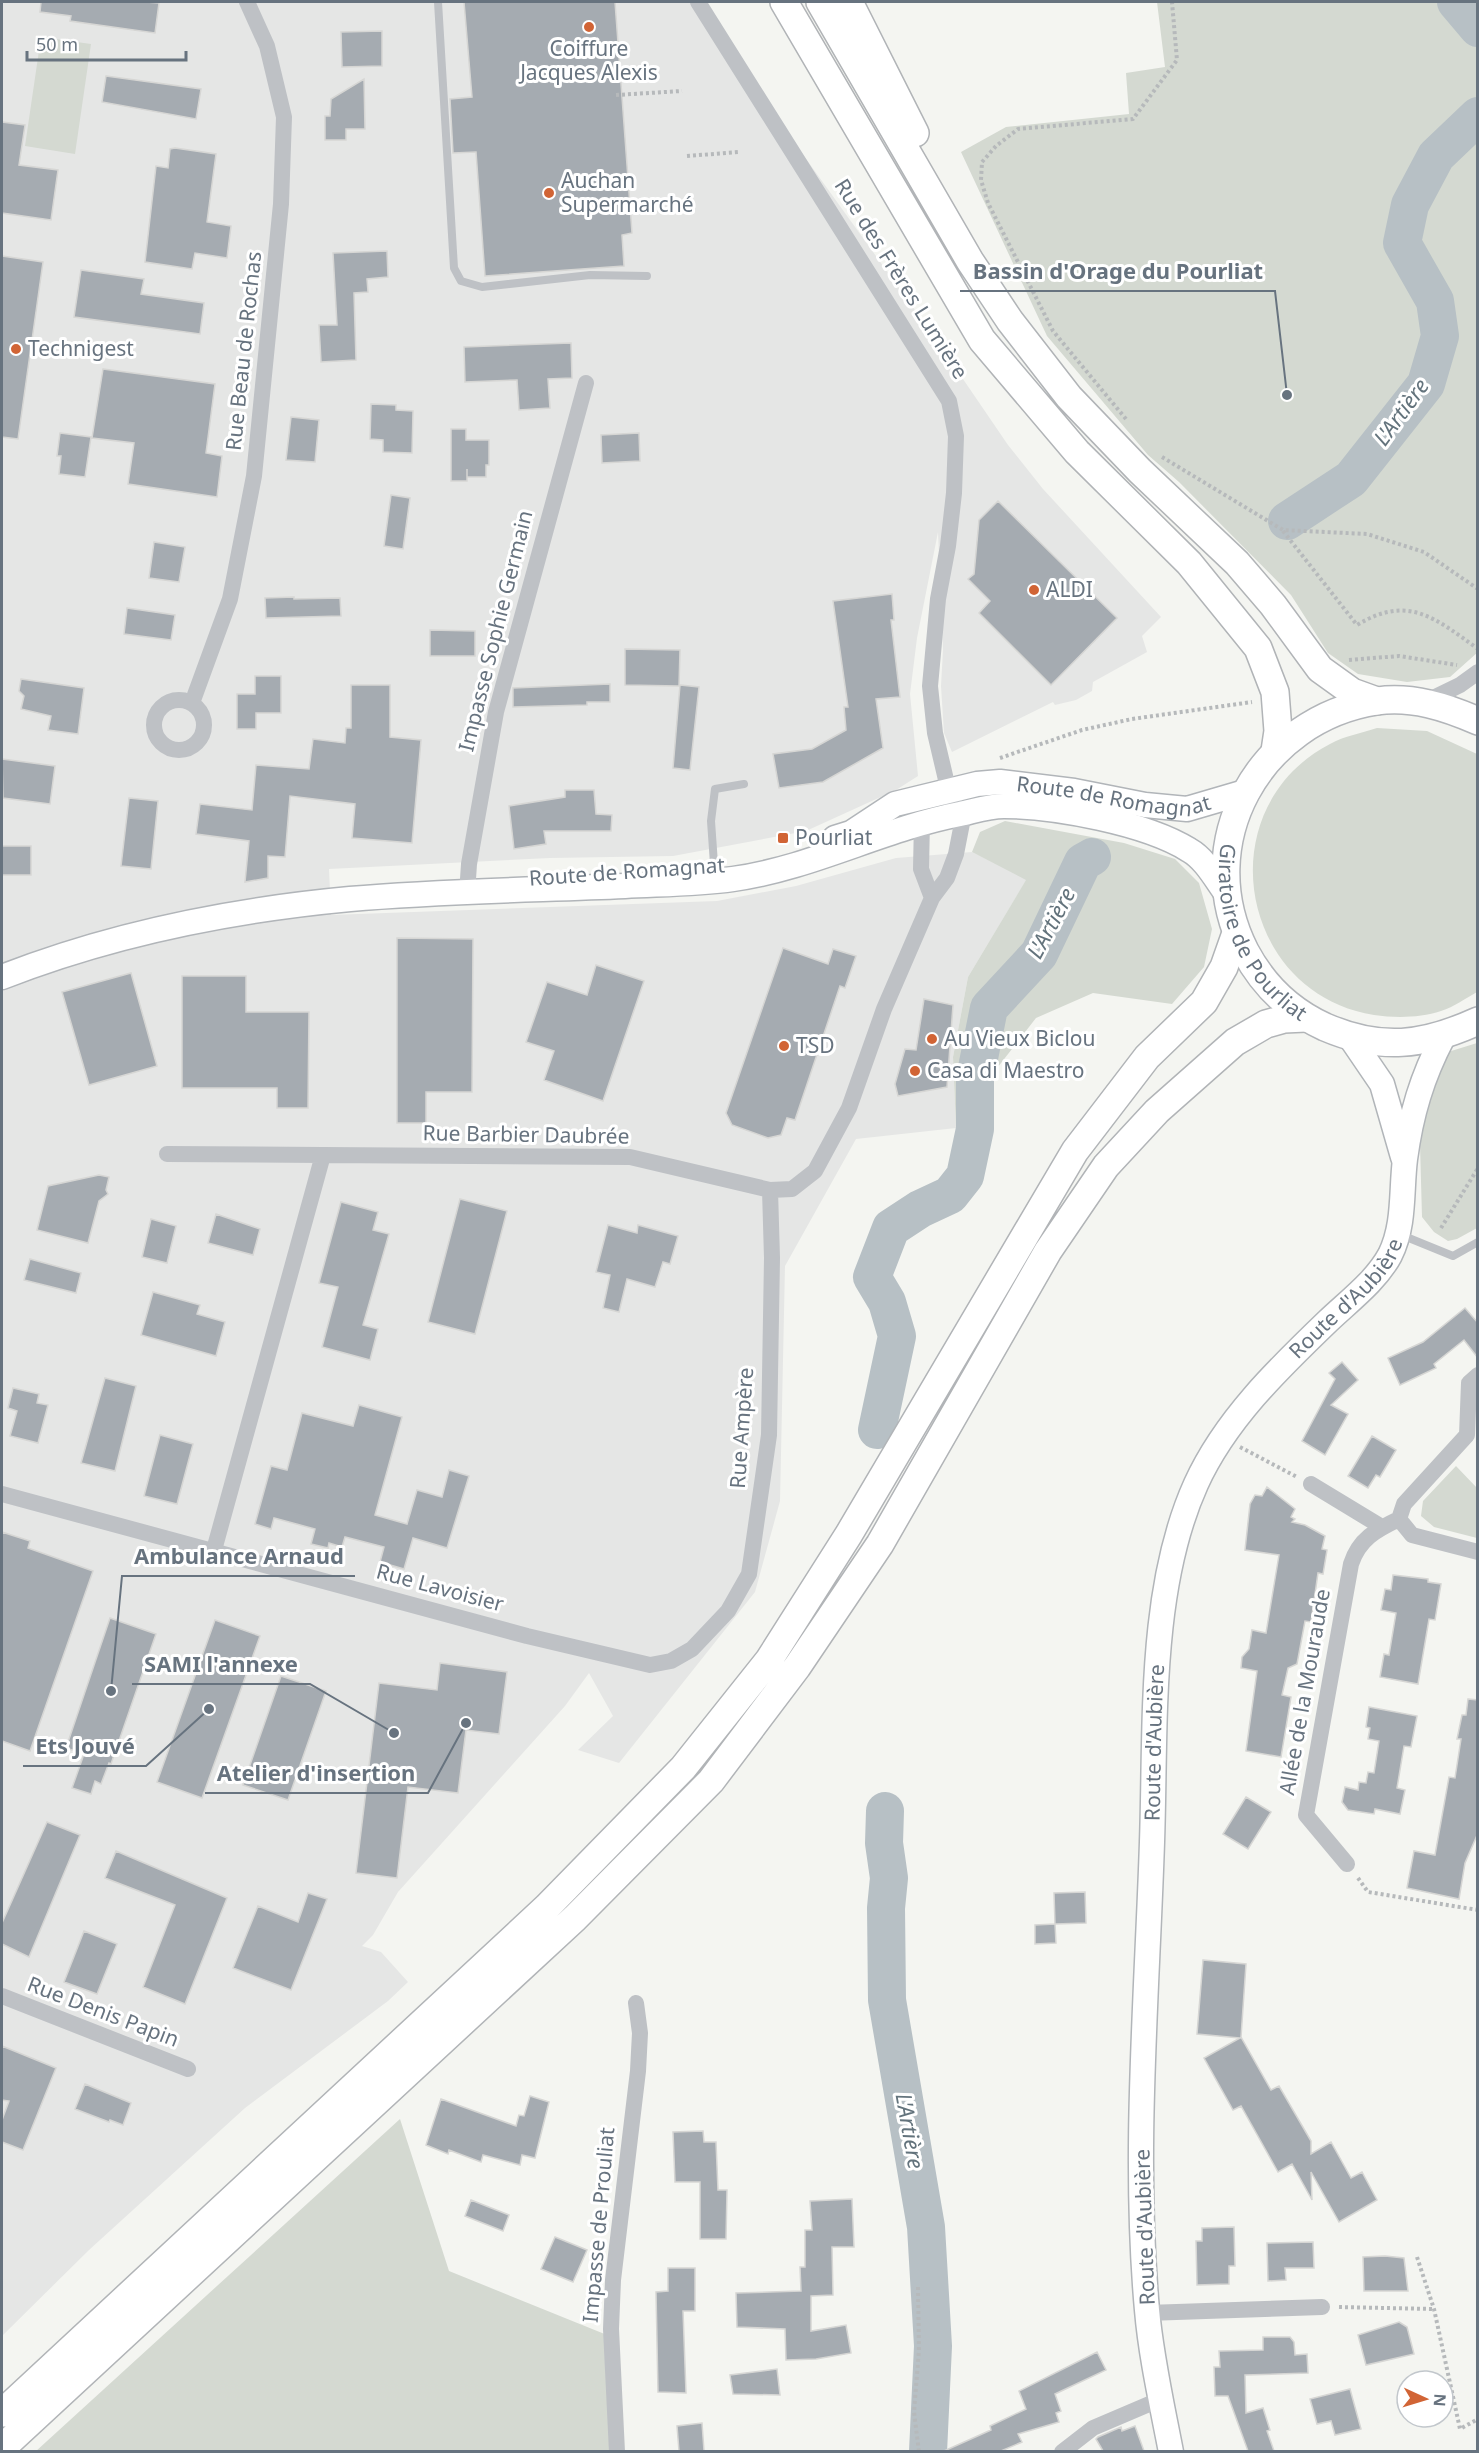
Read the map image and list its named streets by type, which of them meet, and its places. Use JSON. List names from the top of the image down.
{
  "streets": {
    "main road": ["Route de Romagnat", "Giratoire de Pourliat", "Route d'Aubière"],
    "street": [
      "Rue des Frères Lumière",
      "Rue Beau de Rochas",
      "Impasse Sophie Germain",
      "Rue Barbier Daubrée",
      "Rue Ampère",
      "Rue Lavoisier",
      "Allée de la Mouraude",
      "Rue Denis Papin",
      "Impasse de Prouliat"
    ]
  },
  "crossings": [
    ["Rue des Frères Lumière", "Route de Romagnat"],
    ["Rue des Frères Lumière", "Rue Barbier Daubrée"],
    ["Impasse Sophie Germain", "Route de Romagnat"],
    ["Route de Romagnat", "Giratoire de Pourliat"],
    ["Route de Romagnat", "Rue Barbier Daubrée"],
    ["Giratoire de Pourliat", "Route d'Aubière"],
    ["Rue Barbier Daubrée", "Rue Ampère"],
    ["Rue Ampère", "Rue Lavoisier"]
  ],
  "water": ["L'Artière"],
  "places": {
    "other": [
      "Coiffure Jacques Alexis",
      "Auchan Supermarché",
      "Technigest",
      "Bassin d'Orage du Pourliat",
      "ALDI",
      "Au Vieux Biclou",
      "TSD",
      "Casa di Maestro",
      "Ambulance Arnaud",
      "Ets Jouvé",
      "Atelier d'insertion",
      "SAMI l'annexe"
    ],
    "transit": ["Pourliat"]
  },
  "scale_bar": "50 m",
  "north": "right"
}
